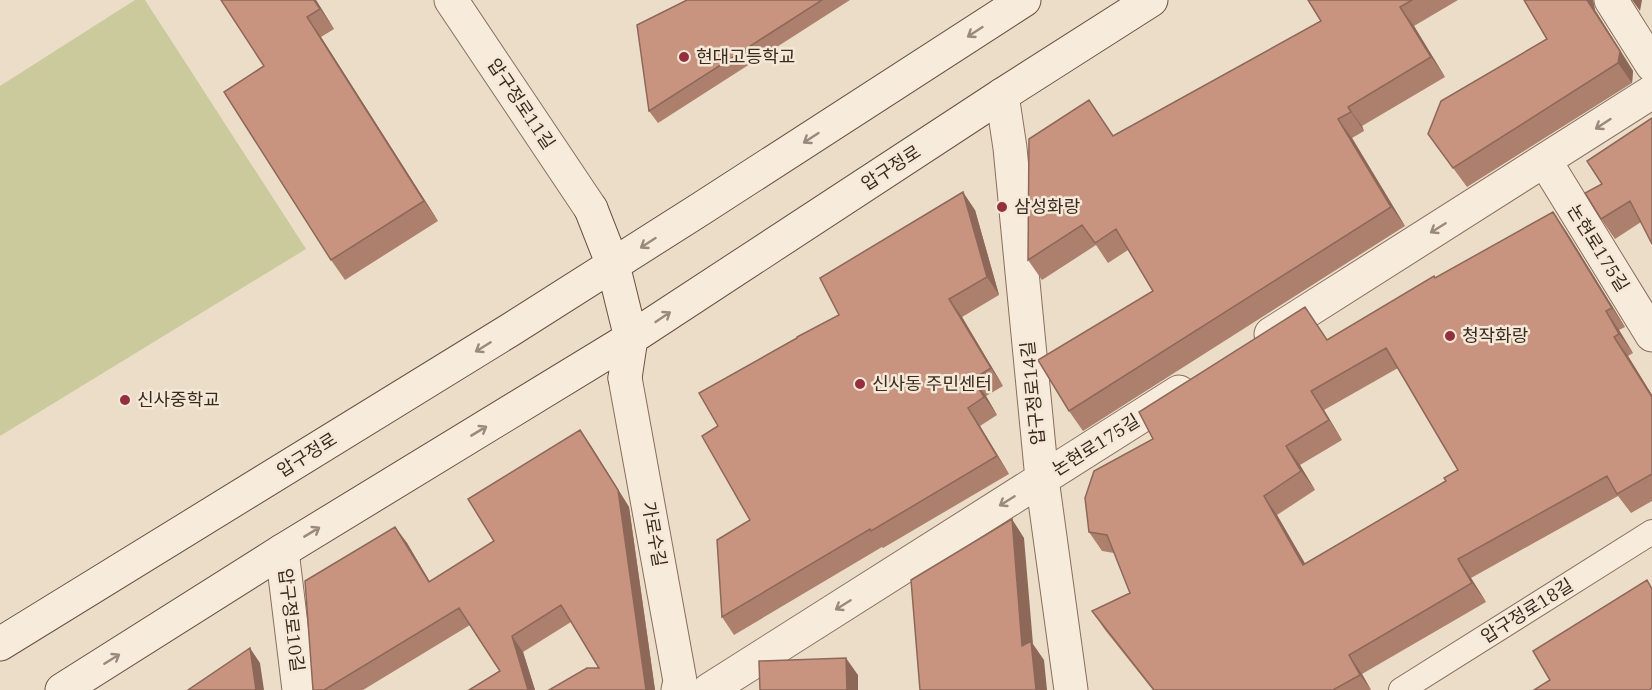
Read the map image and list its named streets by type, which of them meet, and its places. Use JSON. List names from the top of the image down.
{
  "streets": {
    "main road": [
      "압구정로11길",
      "압구정로",
      "논현로175길",
      "압구정로14길",
      "가로수길",
      "압구정로10길"
    ],
    "lane": ["압구정로18길"]
  },
  "crossings": [
    ["압구정로11길", "압구정로"],
    ["압구정로", "압구정로14길"],
    ["압구정로", "가로수길"],
    ["압구정로", "압구정로10길"],
    ["논현로175길", "압구정로14길"]
  ],
  "one_way": ["논현로175길"],
  "places": [
    "현대고등학교",
    "삼성화랑",
    "청작화랑",
    "신사동 주민센터",
    "신사중학교"
  ]
}
